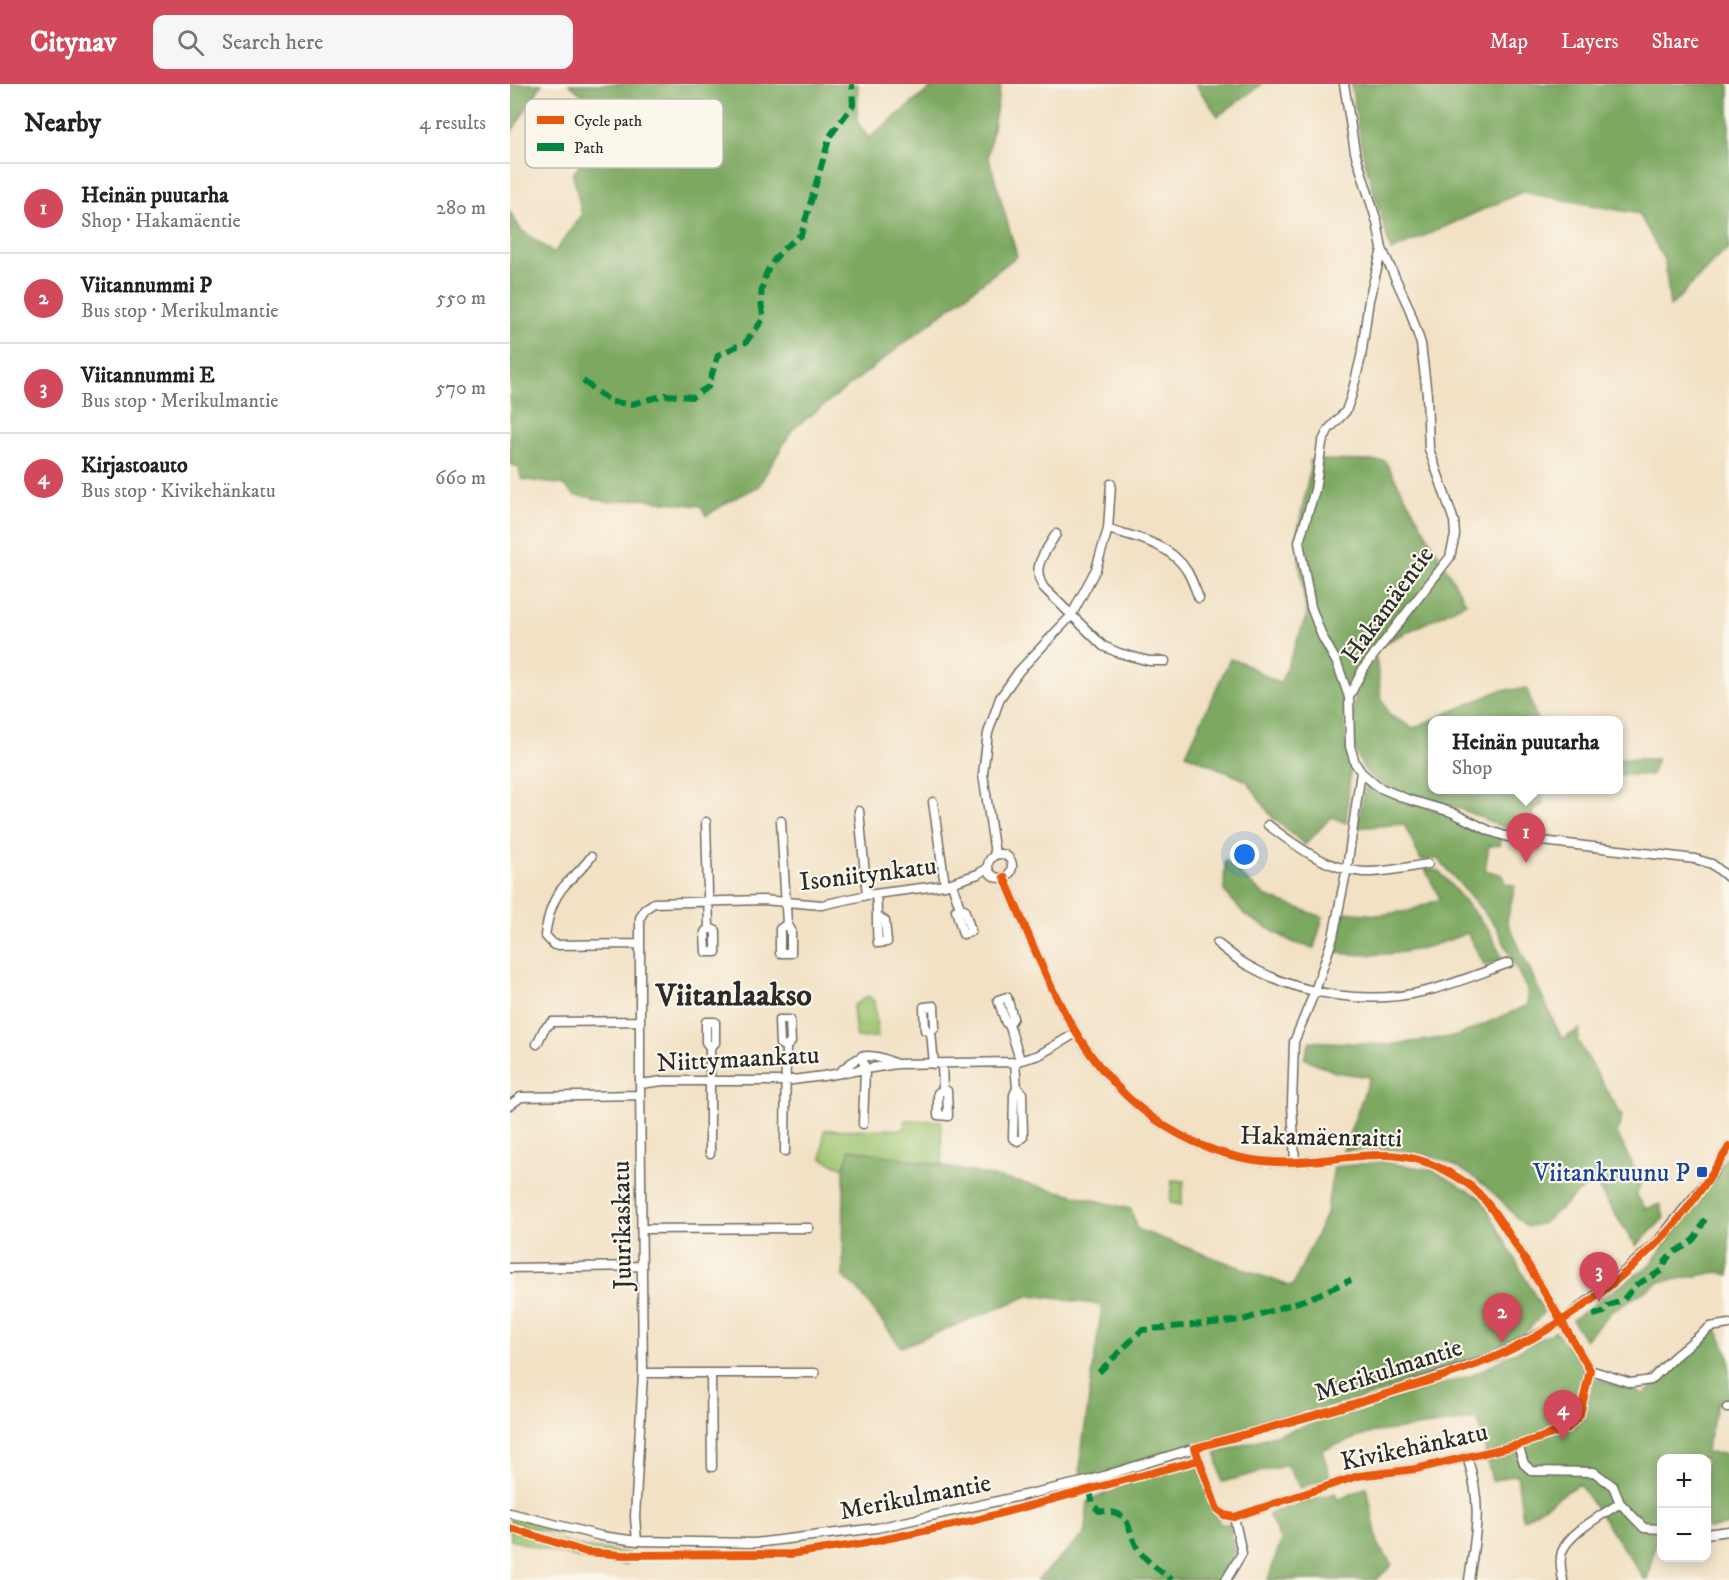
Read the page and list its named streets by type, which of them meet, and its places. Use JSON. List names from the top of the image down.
{
  "streets": {
    "street": [
      "Hakamäentie",
      "Isoniitynkatu",
      "Niittymaankatu",
      "Hakamäenraitti",
      "Juurikaskatu",
      "Merikulmantie",
      "Kivikehänkatu"
    ]
  },
  "crossings": [
    ["Isoniitynkatu", "Hakamäenraitti"],
    ["Isoniitynkatu", "Juurikaskatu"],
    ["Niittymaankatu", "Hakamäenraitti"],
    ["Niittymaankatu", "Juurikaskatu"],
    ["Hakamäenraitti", "Merikulmantie"],
    ["Juurikaskatu", "Merikulmantie"]
  ],
  "districts": ["Viitanlaakso"],
  "places": {
    "transit": ["Viitankruunu P"]
  },
  "legend": ["Cycle path", "Path"],
  "page": {
    "header": "Citynav",
    "search": "Search here",
    "nav": ["Map", "Layers", "Share"],
    "heading": ["Nearby", "4 results"],
    "list": [
      {
        "mark": "1",
        "name": "Heinän puutarha",
        "note": "Shop · Hakamäentie",
        "value": "280 m"
      },
      {
        "mark": "2",
        "name": "Viitannummi P",
        "note": "Bus stop · Merikulmantie",
        "value": "550 m"
      },
      {
        "mark": "3",
        "name": "Viitannummi E",
        "note": "Bus stop · Merikulmantie",
        "value": "570 m"
      },
      {
        "mark": "4",
        "name": "Kirjastoauto",
        "note": "Bus stop · Kivikehänkatu",
        "value": "660 m"
      }
    ],
    "popup": ["Heinän puutarha", "Shop"],
    "pins": [
      "1",
      "3",
      "2",
      "4"
    ],
    "map_buttons": ["+", "−"]
  }
}
